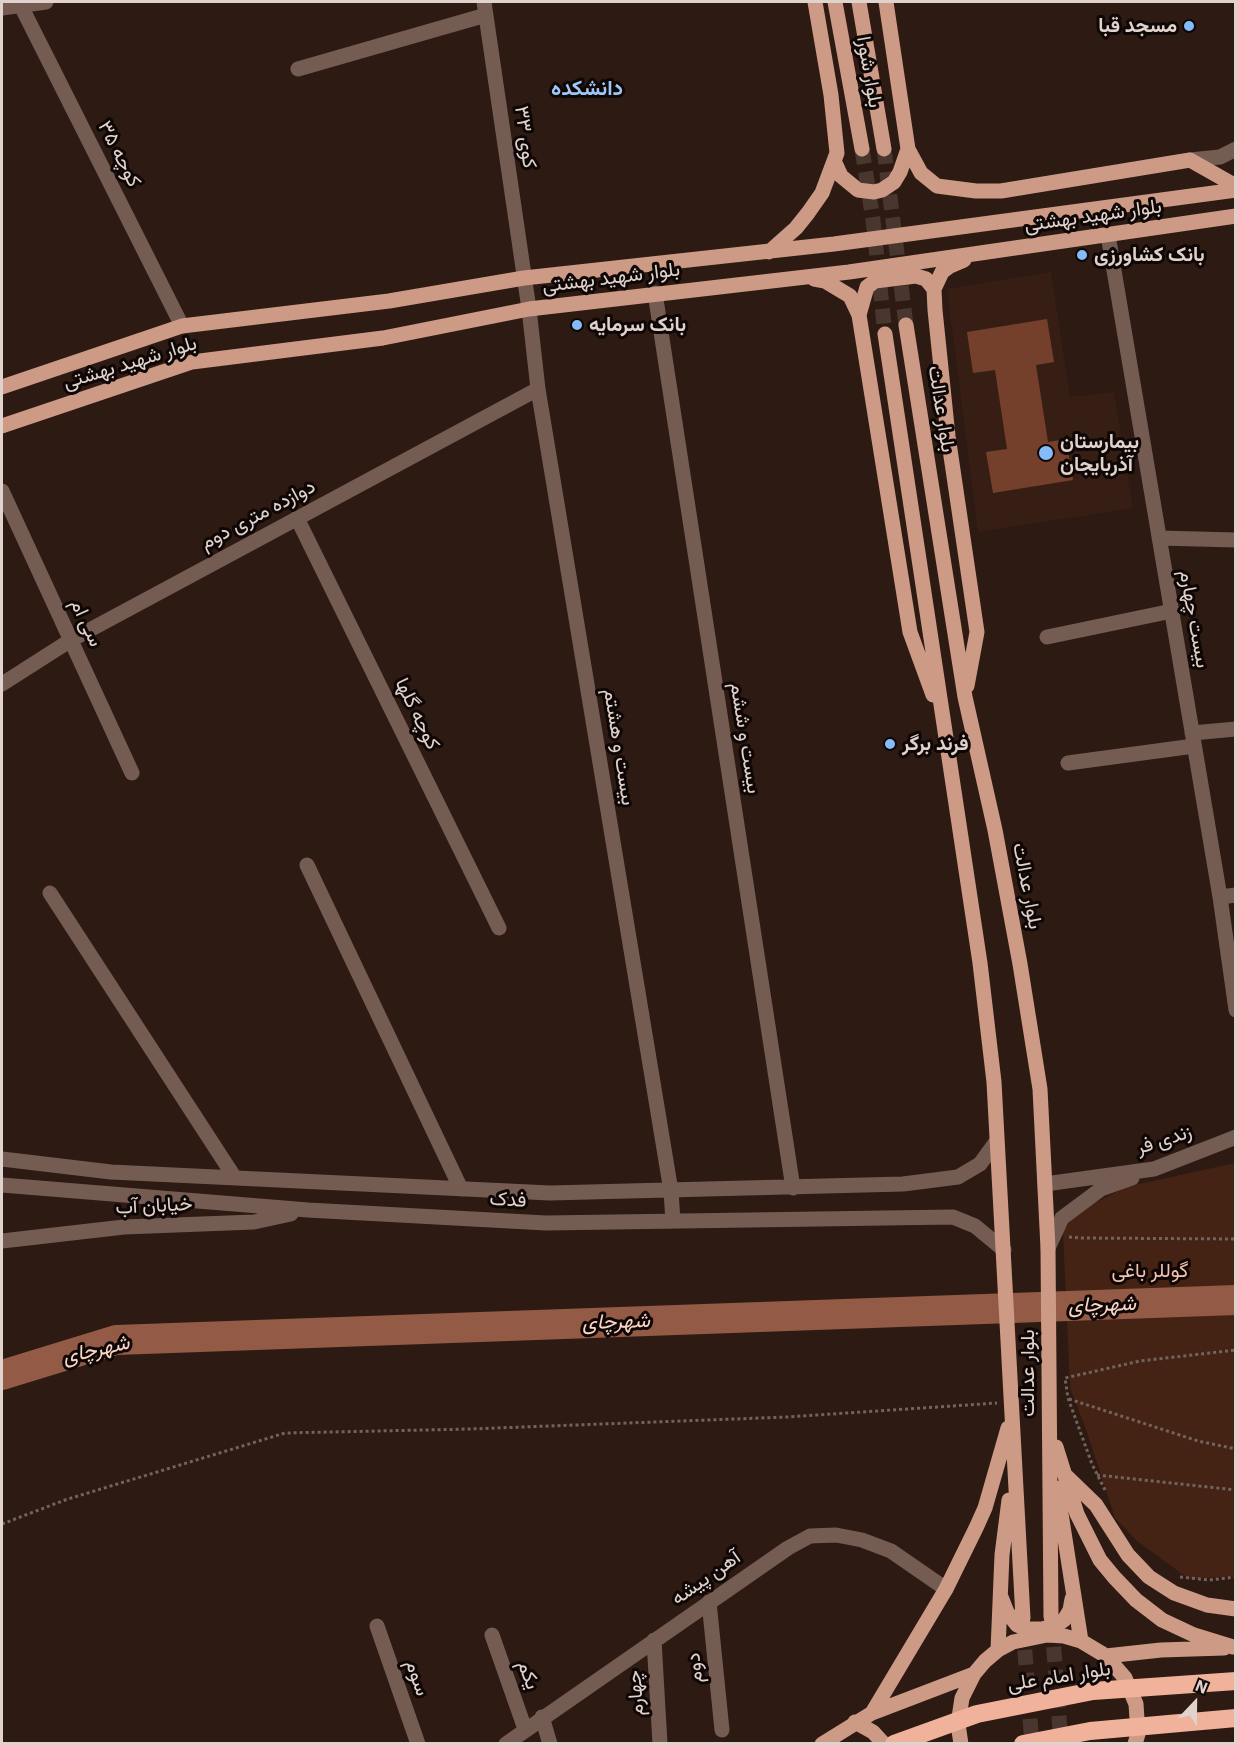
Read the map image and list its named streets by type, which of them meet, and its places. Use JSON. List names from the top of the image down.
{
  "streets": {
    "highway": ["بلوار امام علی"],
    "main road": ["بلوار شورا", "بلوار شهید بهشتی", "بلوار عدالت"],
    "street": [
      "کوی ۳۳",
      "کوچه ۳۵",
      "دوازده متری دوم",
      "بیست چهارم",
      "سی ام",
      "کوچه گلها",
      "بیست و ششم",
      "بیست و هشتم",
      "زندی فر",
      "فدک",
      "خیابان آب",
      "آهن پیشه",
      "دوم",
      "یکم",
      "سوم",
      "چهارم"
    ]
  },
  "crossings": [
    ["کوی ۳۳", "بلوار شهید بهشتی"],
    ["کوی ۳۳", "بیست و هشتم"],
    ["کوچه ۳۵", "بلوار شهید بهشتی"],
    ["بلوار شهید بهشتی", "بیست چهارم"],
    ["بلوار شهید بهشتی", "بیست و ششم"],
    ["بلوار شهید بهشتی", "بیست و هشتم"],
    ["بلوار عدالت", "زندی فر"],
    ["بلوار عدالت", "فدک"],
    ["دوازده متری دوم", "سی ام"],
    ["دوازده متری دوم", "کوچه گلها"],
    ["دوازده متری دوم", "بیست و هشتم"],
    ["بیست و ششم", "فدک"],
    ["بیست و هشتم", "فدک"],
    ["فدک", "خیابان آب"],
    ["آهن پیشه", "دوم"],
    ["آهن پیشه", "یکم"],
    ["آهن پیشه", "چهارم"]
  ],
  "districts": ["دانشکده"],
  "water": ["شهرچای"],
  "parks": ["گوللر باغی"],
  "places": [
    "مسجد قبا",
    "بانک کشاورزی",
    "بانک سرمایه",
    "بیمارستان آذربایجان",
    "فرند برگر"
  ],
  "north": "top"
}
